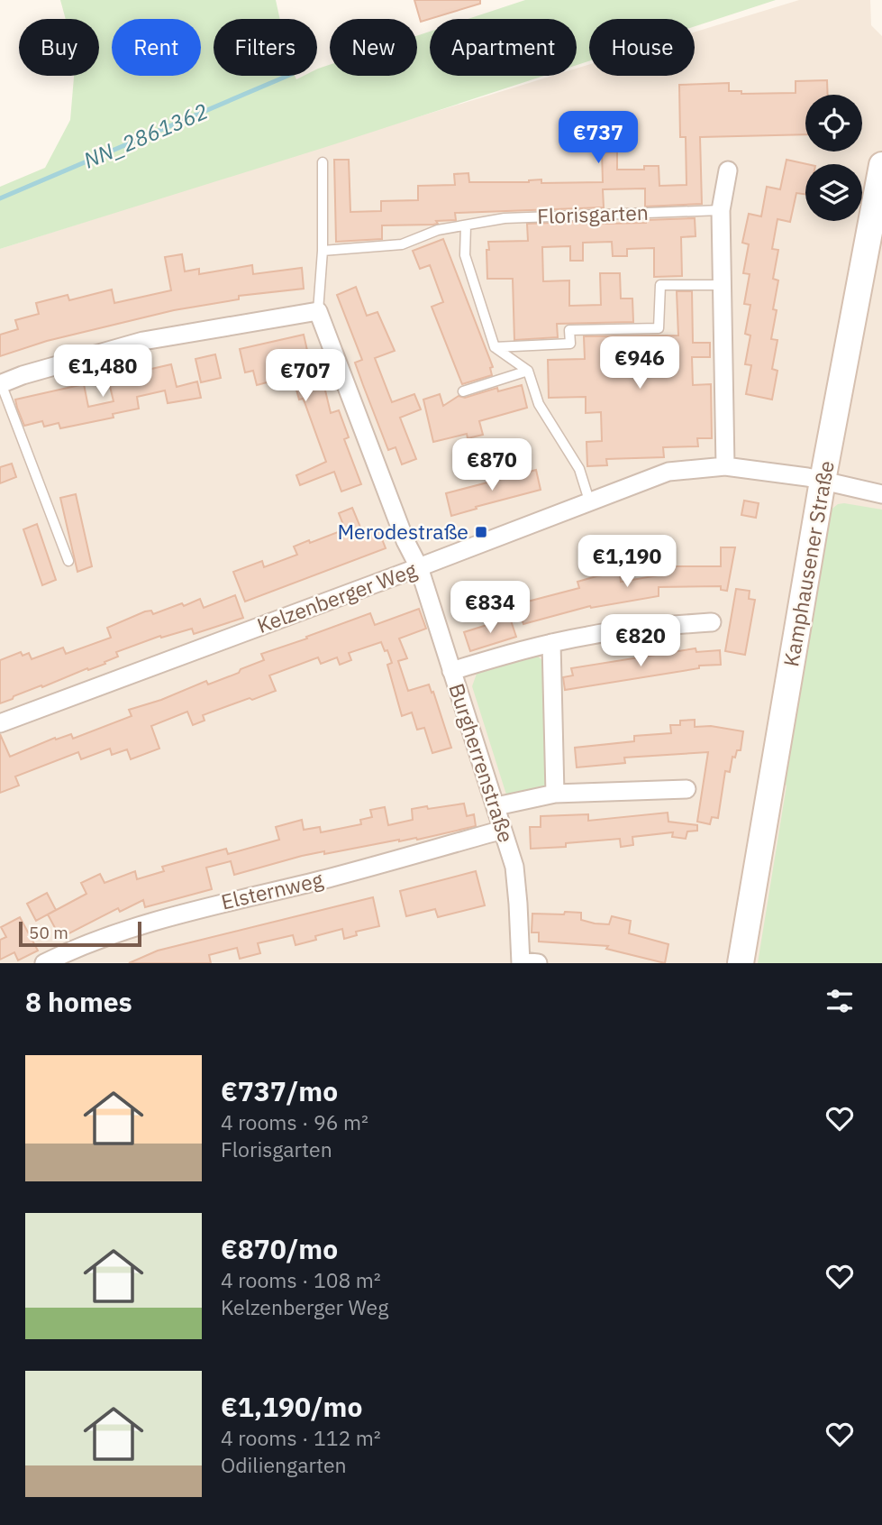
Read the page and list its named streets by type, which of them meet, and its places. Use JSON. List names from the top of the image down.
{
  "streets": {
    "main road": ["Kamphausener Straße"],
    "street": ["Kelzenberger Weg", "Burgherrenstraße", "Elsternweg"],
    "lane": ["Florisgarten"]
  },
  "crossings": [
    ["Kamphausener Straße", "Kelzenberger Weg"],
    ["Kelzenberger Weg", "Burgherrenstraße"],
    ["Burgherrenstraße", "Elsternweg"]
  ],
  "water": ["NN_2861362"],
  "places": {
    "transit": ["Merodestraße"]
  },
  "scale_bar": "50 m",
  "page": {
    "chip": [
      "Buy",
      "Rent",
      "Filters",
      "New",
      "Apartment",
      "House"
    ],
    "price": [
      "€737",
      "€946",
      "€1,480",
      "€707",
      "€870",
      "€1,190",
      "€834",
      "€820"
    ],
    "scale": "50 m",
    "heading": "8 homes",
    "list": [
      {
        "name": "€737/mo",
        "note": "4 rooms · 96 m² · Florisgarten"
      },
      {
        "name": "€870/mo",
        "note": "4 rooms · 108 m² · Kelzenberger Weg"
      },
      {
        "name": "€1,190/mo",
        "note": "4 rooms · 112 m² · Odiliengarten"
      }
    ]
  }
}
